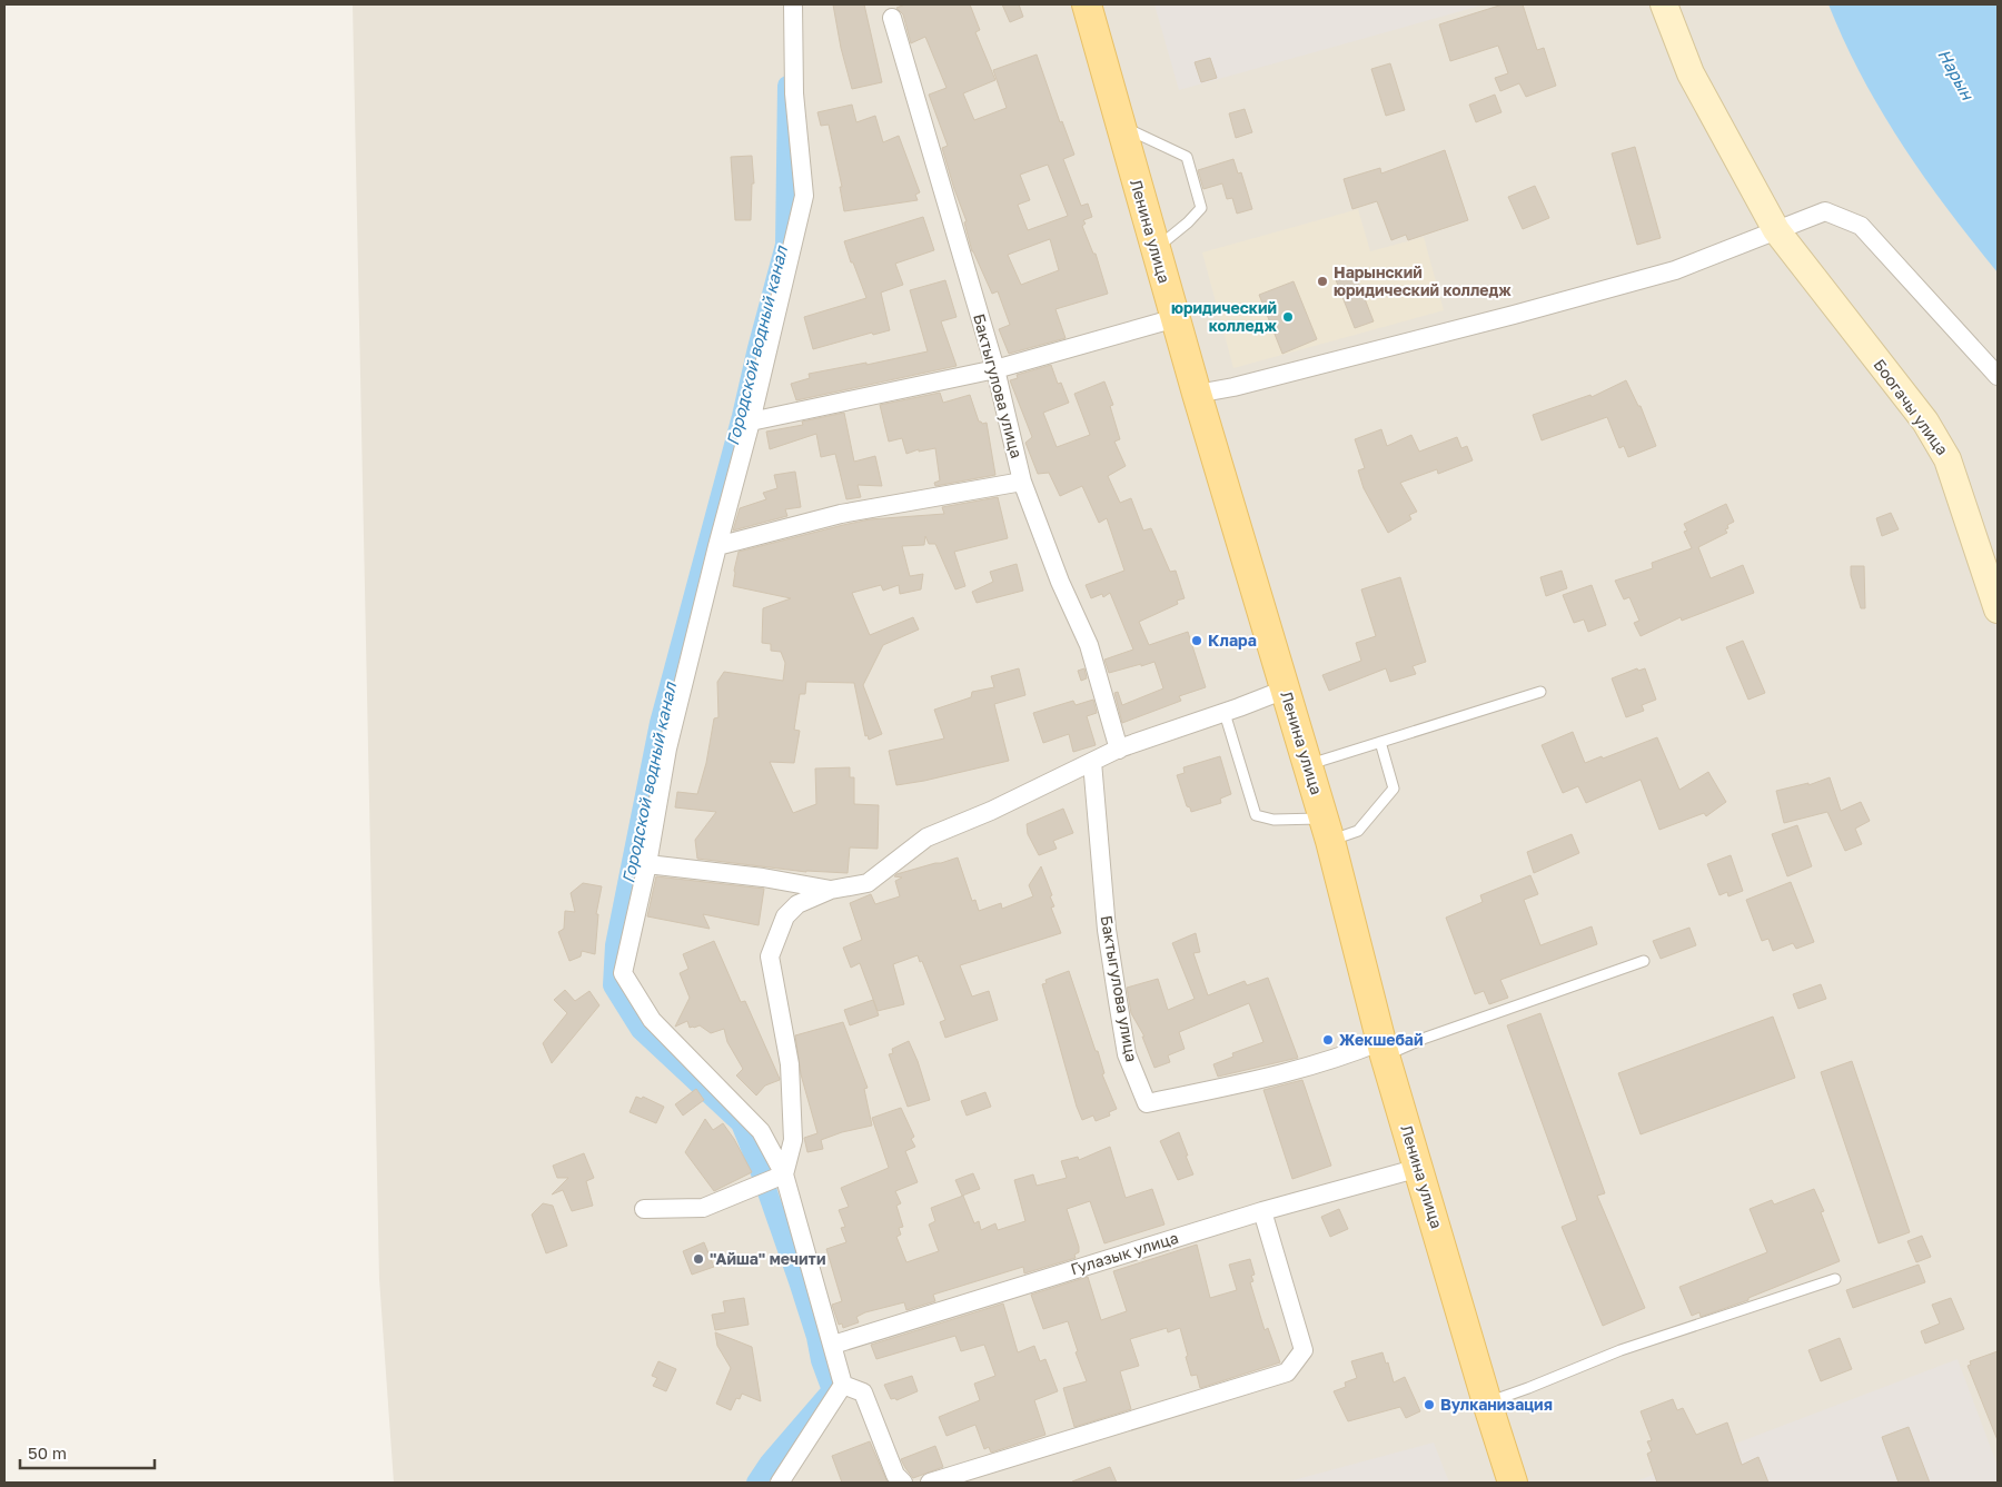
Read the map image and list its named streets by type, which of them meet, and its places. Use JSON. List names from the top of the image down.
{
  "streets": {
    "main road": ["Ленина улица"],
    "street": ["Бактыгулова улица", "Боогачы улица", "Гулазык улица"]
  },
  "crossings": [
    ["Ленина улица", "Бактыгулова улица"],
    ["Ленина улица", "Гулазык улица"]
  ],
  "water": ["Нарын", "Городской водный канал"],
  "places": [
    "Нарынский юридический колледж",
    "юридический колледж",
    "Клара",
    "Жекшебай",
    "\"Айша\" мечити",
    "Вулканизация"
  ],
  "scale_bar": "50 m"
}
